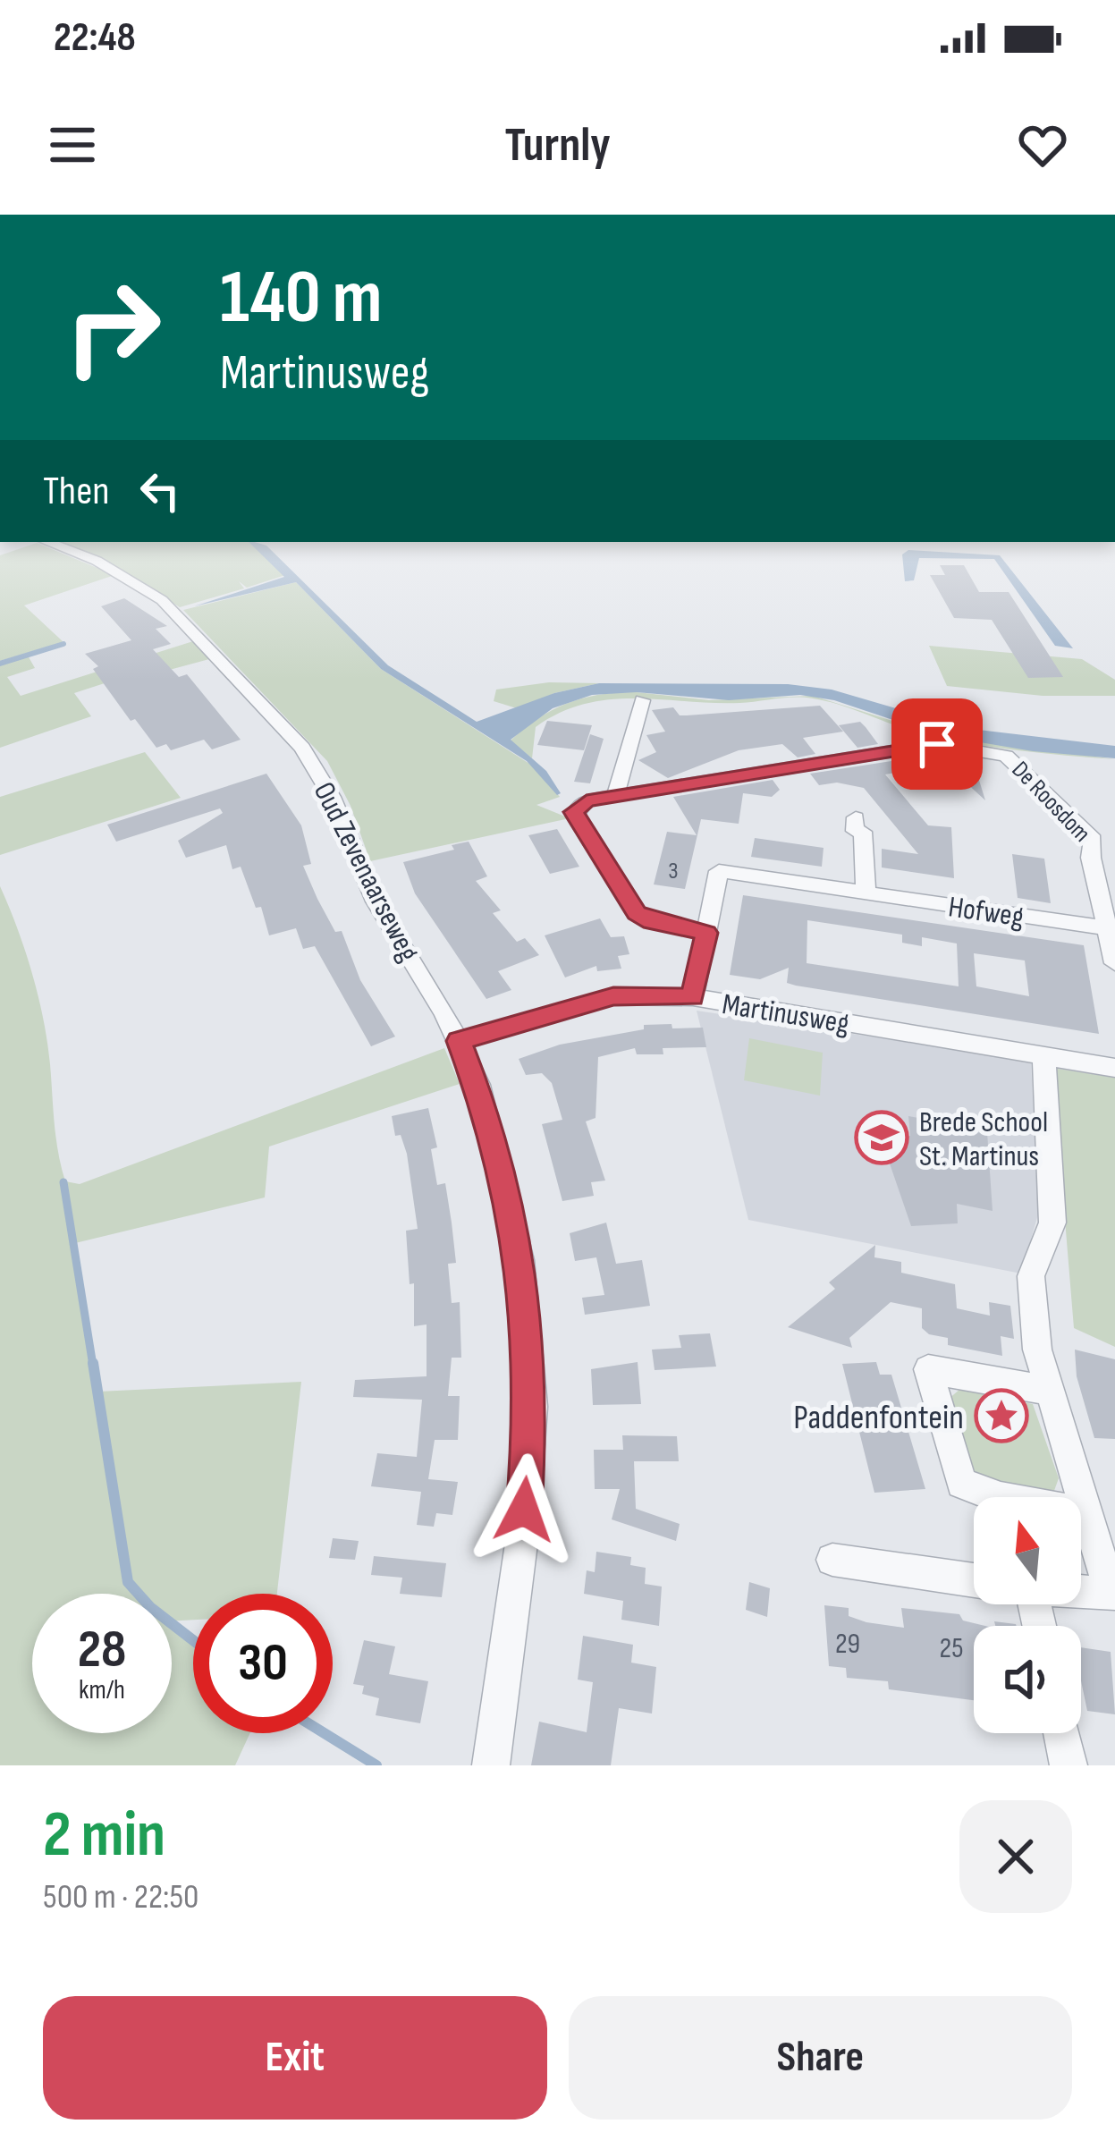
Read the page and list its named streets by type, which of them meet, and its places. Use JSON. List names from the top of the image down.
{
  "streets": {
    "street": [
      "De Roosdom",
      "Oud Zevenaarseweg",
      "Hofweg",
      "Martinusweg"
    ]
  },
  "crossings": [
    ["De Roosdom", "Hofweg"],
    ["Oud Zevenaarseweg", "Martinusweg"],
    ["Hofweg", "Martinusweg"]
  ],
  "places": {
    "school or university": ["Brede School St. Martinus"],
    "place": ["Paddenfontein"]
  },
  "house_numbers": ["3", "29", "25"],
  "north": "top",
  "page": {
    "status": "22:48",
    "header": "Turnly",
    "turn": ["140 m", "Martinusweg"],
    "then": "Then",
    "speed": "28 km/h",
    "limit": "30",
    "heading": ["2 min", "500 m · 22:50"],
    "buttons": ["Exit", "Share"]
  }
}
